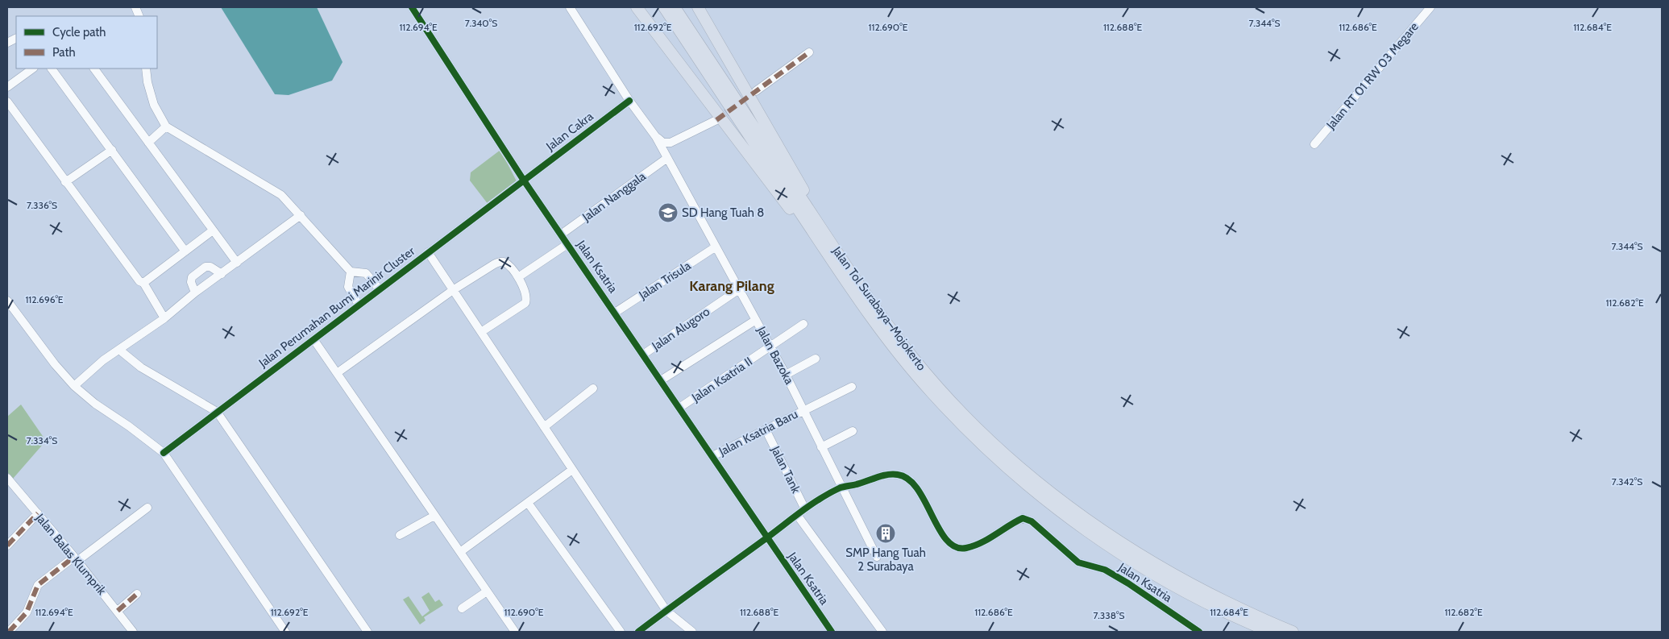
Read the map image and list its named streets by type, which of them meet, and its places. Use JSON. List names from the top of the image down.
{
  "streets": {
    "highway": ["Jalan Tol Surabaya–Mojokerto"],
    "street": [
      "Jalan RT 01 RW 03 Megare",
      "Jalan Cakra",
      "Jalan Nanggala",
      "Jalan Ksatria",
      "Jalan Trisula",
      "Jalan Perumahan Bumi Marinir Cluster",
      "Jalan Alugoro",
      "Jalan Bazoka",
      "Jalan Ksatria II",
      "Jalan Ksatria Baru",
      "Jalan Tank",
      "Jalan Balas Klumprik"
    ]
  },
  "crossings": [
    ["Jalan Cakra", "Jalan Ksatria"],
    ["Jalan Cakra", "Jalan Perumahan Bumi Marinir Cluster"],
    ["Jalan Cakra", "Jalan Bazoka"],
    ["Jalan Nanggala", "Jalan Ksatria"],
    ["Jalan Nanggala", "Jalan Bazoka"],
    ["Jalan Ksatria", "Jalan Trisula"],
    ["Jalan Ksatria", "Jalan Perumahan Bumi Marinir Cluster"],
    ["Jalan Ksatria", "Jalan Alugoro"],
    ["Jalan Ksatria", "Jalan Bazoka"],
    ["Jalan Ksatria", "Jalan Ksatria II"],
    ["Jalan Ksatria", "Jalan Ksatria Baru"],
    ["Jalan Ksatria", "Jalan Tank"],
    ["Jalan Trisula", "Jalan Bazoka"],
    ["Jalan Alugoro", "Jalan Bazoka"],
    ["Jalan Bazoka", "Jalan Ksatria II"],
    ["Jalan Bazoka", "Jalan Ksatria Baru"],
    ["Jalan Ksatria Baru", "Jalan Tank"]
  ],
  "districts": ["Karang Pilang"],
  "places": {
    "school or university": ["SD Hang Tuah 8"],
    "building": ["SMP Hang Tuah 2 Surabaya"]
  },
  "legend": ["Cycle path", "Path"],
  "coordinates": [
    "7.340°S",
    "7.344°S",
    "112.694°E",
    "112.692°E",
    "112.690°E",
    "112.688°E",
    "112.686°E",
    "112.684°E",
    "7.336°S",
    "112.696°E",
    "112.682°E",
    "7.334°S",
    "7.342°S",
    "7.338°S"
  ]
}
